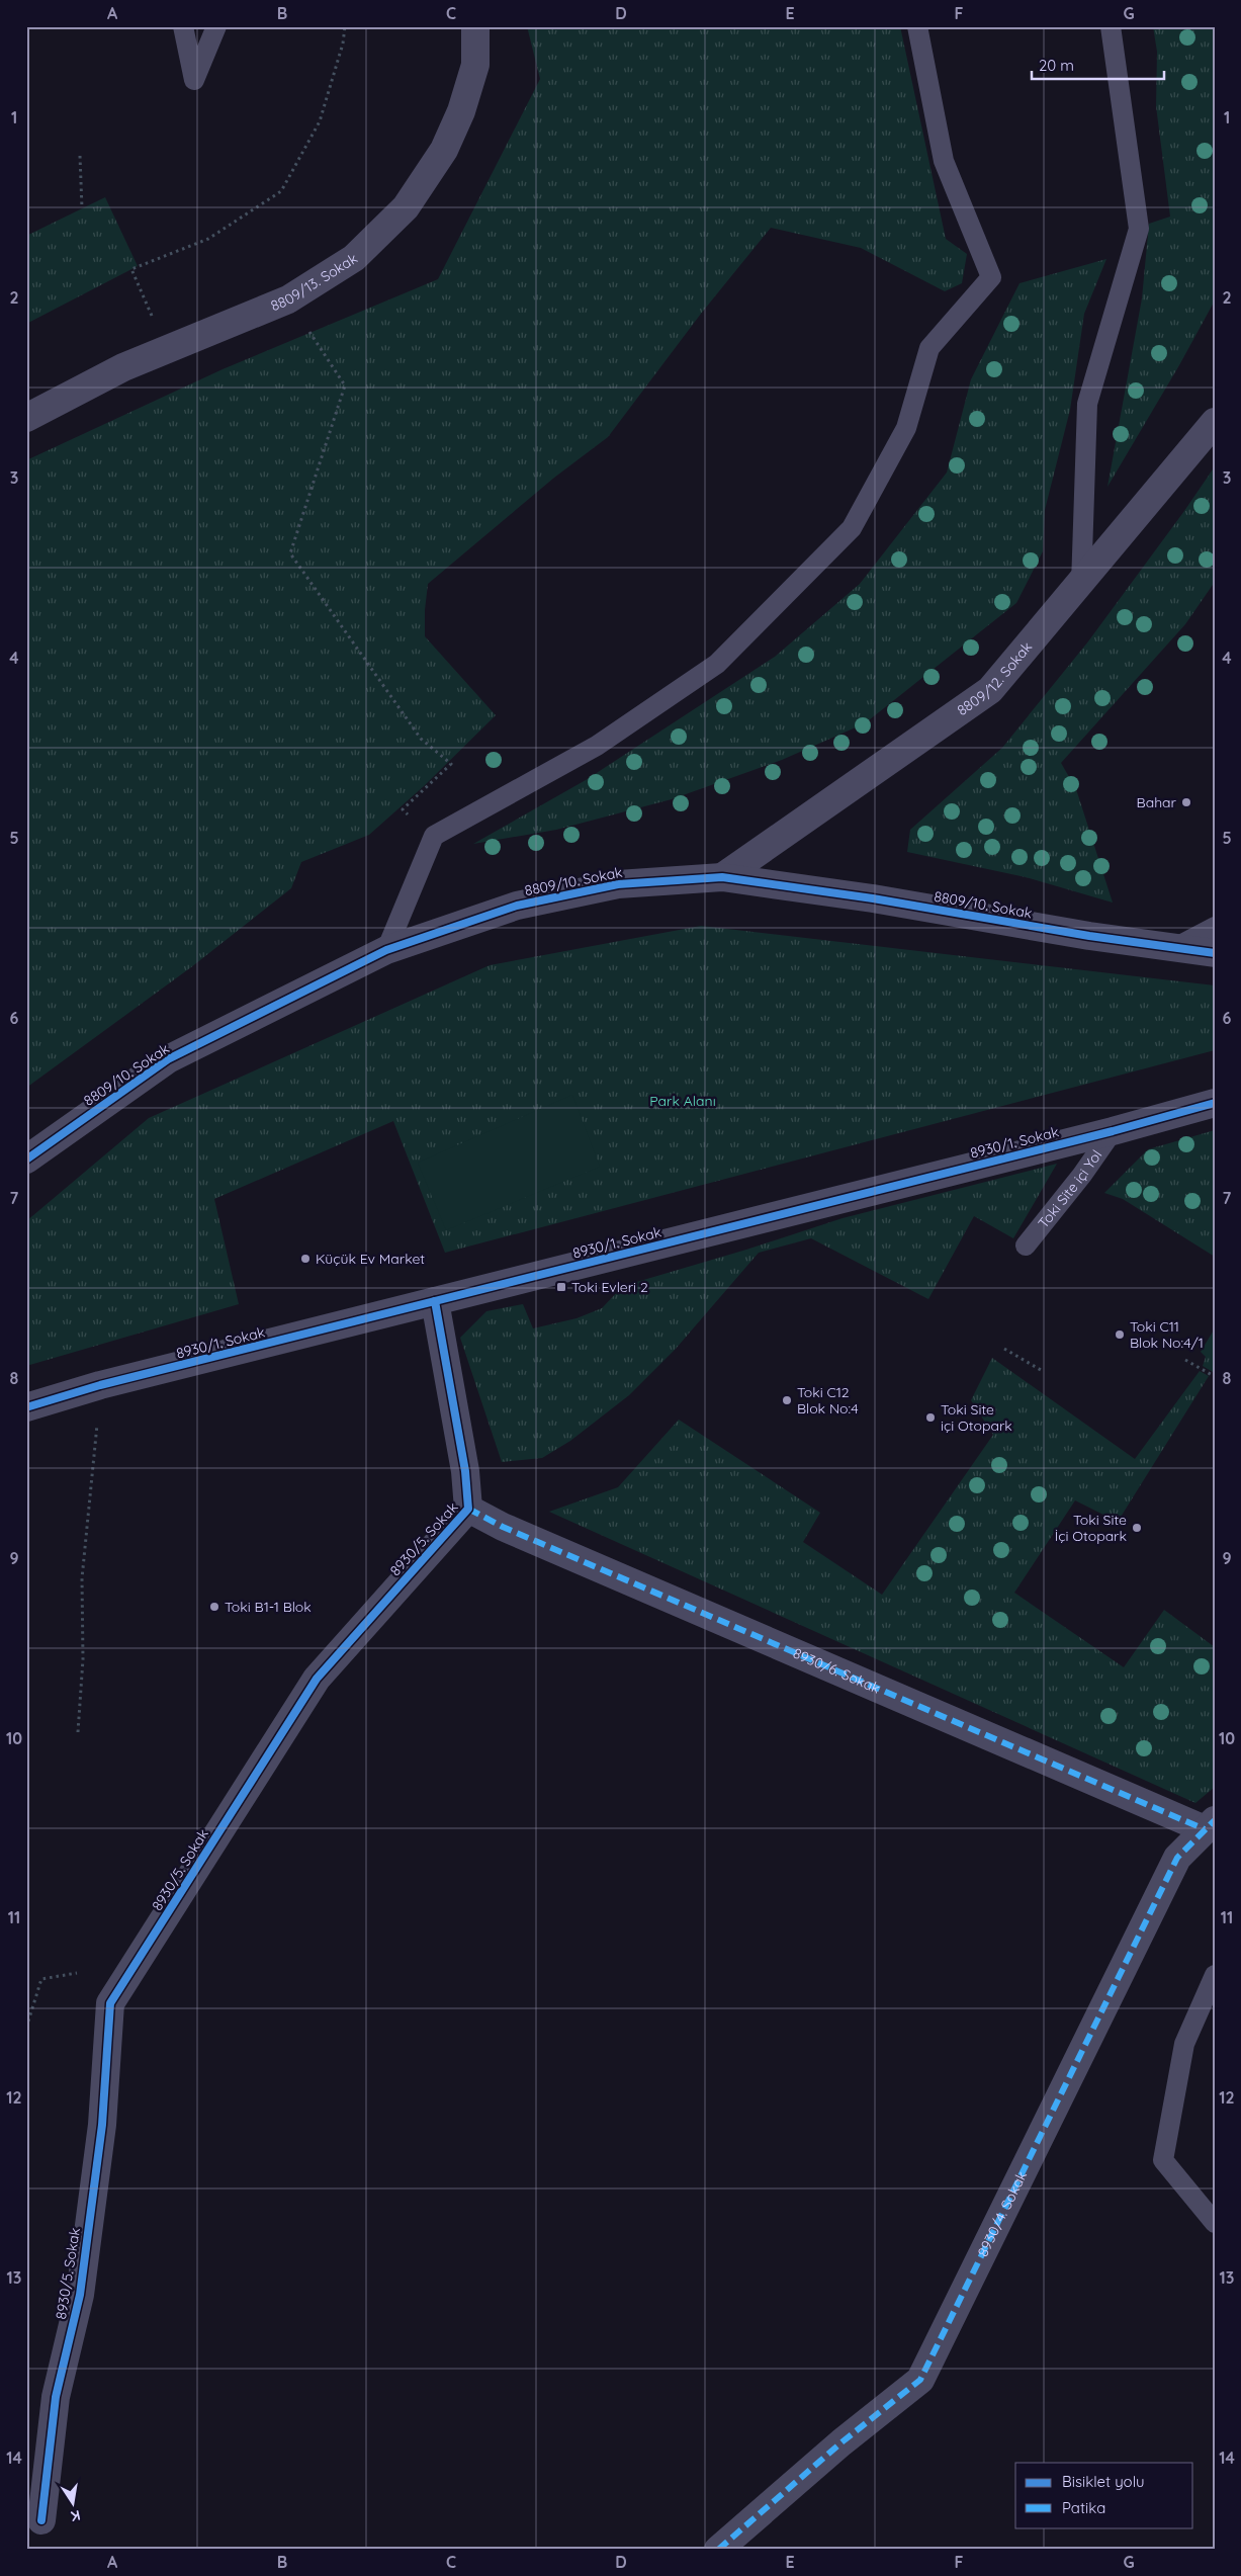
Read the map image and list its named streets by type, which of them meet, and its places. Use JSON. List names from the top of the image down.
{
  "streets": {
    "street": [
      "8809/13. Sokak",
      "8809/12. Sokak",
      "8809/10. Sokak",
      "8930/1. Sokak",
      "8930/5. Sokak",
      "8930/6. Sokak",
      "8930/4. Sokak"
    ],
    "lane": ["Toki Site içi Yol"]
  },
  "crossings": [
    ["8809/12. Sokak", "8809/10. Sokak"],
    ["8930/1. Sokak", "Toki Site içi Yol"],
    ["8930/1. Sokak", "8930/5. Sokak"],
    ["8930/5. Sokak", "8930/6. Sokak"],
    ["8930/6. Sokak", "8930/4. Sokak"]
  ],
  "parks": ["Park Alanı"],
  "places": {
    "other": [
      "Bahar",
      "Küçük Ev Market",
      "Toki C11 Blok No:4/1",
      "Toki C12 Blok No:4",
      "Toki Site içi Otopark",
      "Toki Site İçi Otopark",
      "Toki B1-1 Blok"
    ],
    "transit": ["Toki Evleri 2"]
  },
  "legend": ["Bisiklet yolu", "Patika"],
  "scale_bar": "20 m",
  "north": "bottom",
  "grid": {
    "columns": [
      "A",
      "B",
      "C",
      "D",
      "E",
      "F",
      "G"
    ],
    "rows": [
      "1",
      "2",
      "3",
      "4",
      "5",
      "6",
      "7",
      "8",
      "9",
      "10",
      "11",
      "12",
      "13",
      "14"
    ]
  }
}
